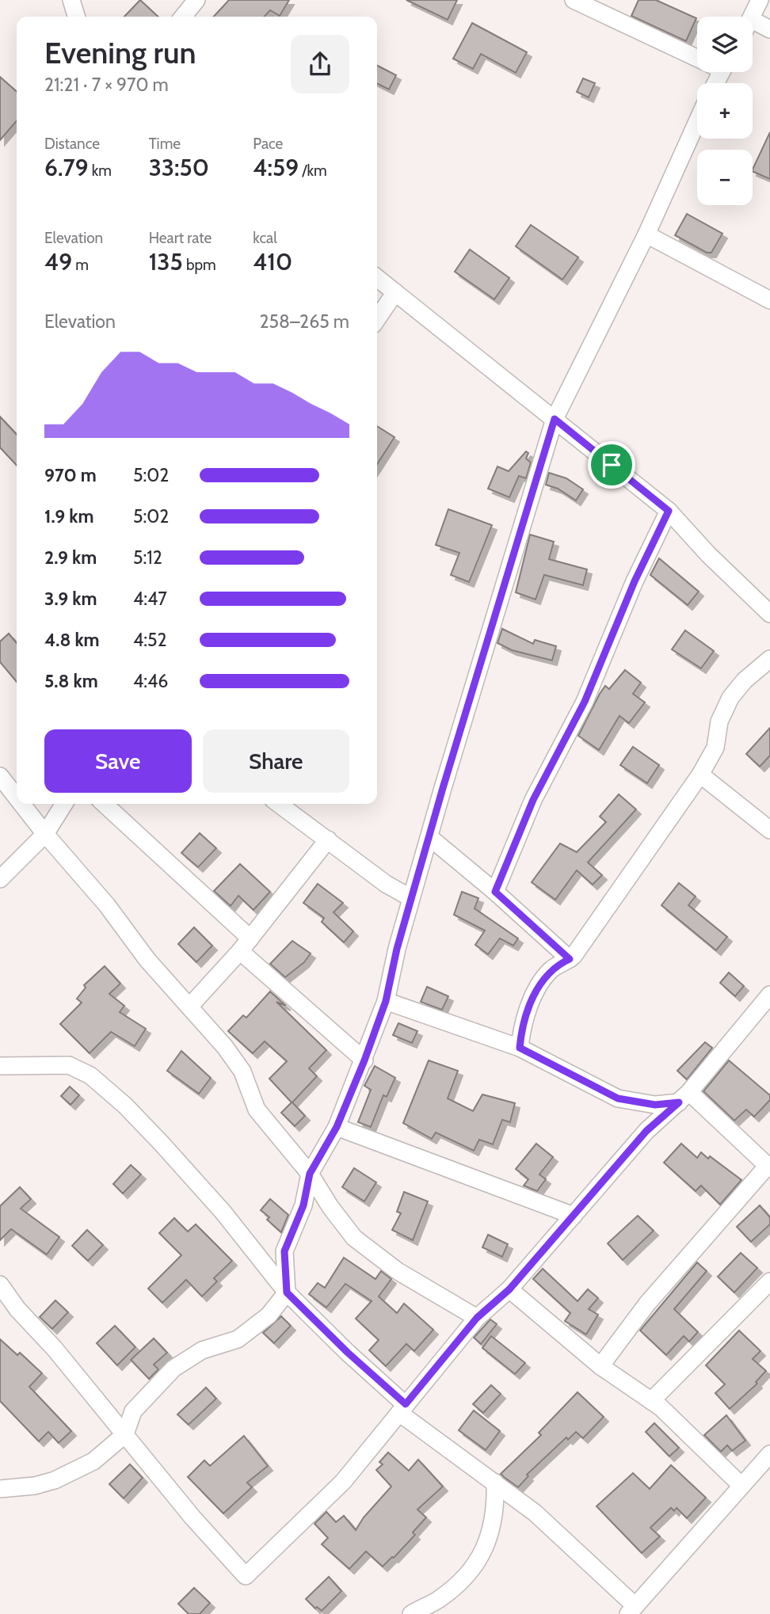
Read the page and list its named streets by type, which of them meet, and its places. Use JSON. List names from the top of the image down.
{
  "page": {
    "map_buttons": ["+", "−"],
    "heading": ["Evening run", "21:21 · 7 × 970 m"],
    "stats": [
      ["Distance", "6.79 km"],
      ["Time", "33:50"],
      ["Pace", "4:59 /km"],
      ["Elevation", "49 m"],
      ["Heart rate", "135 bpm"],
      ["kcal", "410"]
    ],
    "chart": ["Elevation", "258–265 m"],
    "list": [
      {
        "name": "970 m",
        "note": "5:02"
      },
      {
        "name": "1.9 km",
        "note": "5:02"
      },
      {
        "name": "2.9 km",
        "note": "5:12"
      },
      {
        "name": "3.9 km",
        "note": "4:47"
      },
      {
        "name": "4.8 km",
        "note": "4:52"
      },
      {
        "name": "5.8 km",
        "note": "4:46"
      }
    ],
    "buttons": ["Save", "Share"]
  }
}
